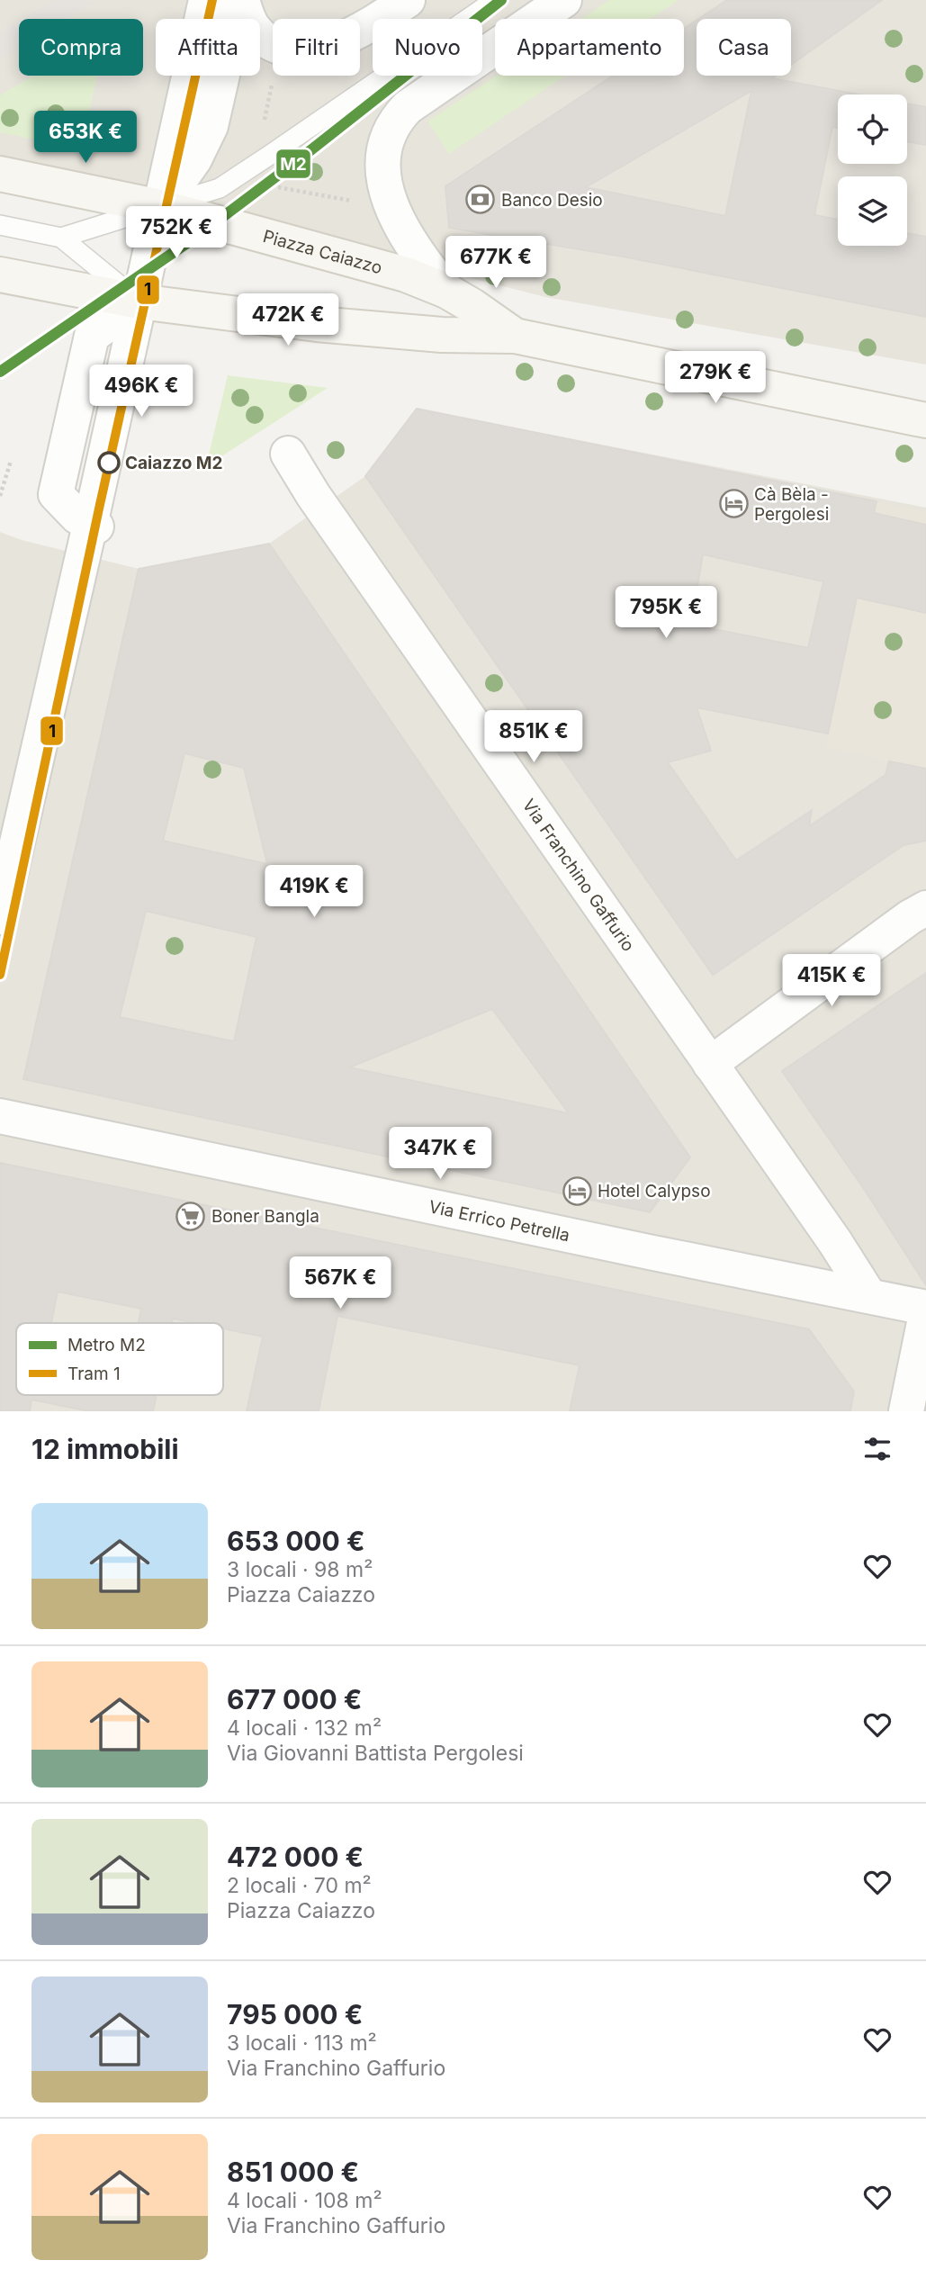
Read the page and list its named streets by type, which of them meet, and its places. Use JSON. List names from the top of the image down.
{
  "streets": {
    "main road": ["Piazza Caiazzo"],
    "street": ["Via Franchino Gaffurio", "Via Errico Petrella"]
  },
  "crossings": [
    ["Via Franchino Gaffurio", "Via Errico Petrella"]
  ],
  "places": {
    "bank": ["Banco Desio"],
    "other": ["Caiazzo M2"],
    "hotel": ["Cà Bèla - Pergolesi", "Hotel Calypso"],
    "supermarket": ["Boner Bangla"]
  },
  "lines": ["metro line M2", "tram line 1"],
  "legend": ["Metro M2", "Tram 1"],
  "page": {
    "chip": [
      "Compra",
      "Affitta",
      "Filtri",
      "Nuovo",
      "Appartamento",
      "Casa"
    ],
    "price": [
      "653K €",
      "752K €",
      "677K €",
      "472K €",
      "279K €",
      "496K €",
      "795K €",
      "851K €",
      "419K €",
      "415K €",
      "347K €",
      "567K €"
    ],
    "heading": "12 immobili",
    "list": [
      {
        "name": "653 000 €",
        "note": "3 locali · 98 m² · Piazza Caiazzo"
      },
      {
        "name": "677 000 €",
        "note": "4 locali · 132 m² · Via Giovanni Battista Pergolesi"
      },
      {
        "name": "472 000 €",
        "note": "2 locali · 70 m² · Piazza Caiazzo"
      },
      {
        "name": "795 000 €",
        "note": "3 locali · 113 m² · Via Franchino Gaffurio"
      },
      {
        "name": "851 000 €",
        "note": "4 locali · 108 m² · Via Franchino Gaffurio"
      }
    ]
  }
}
